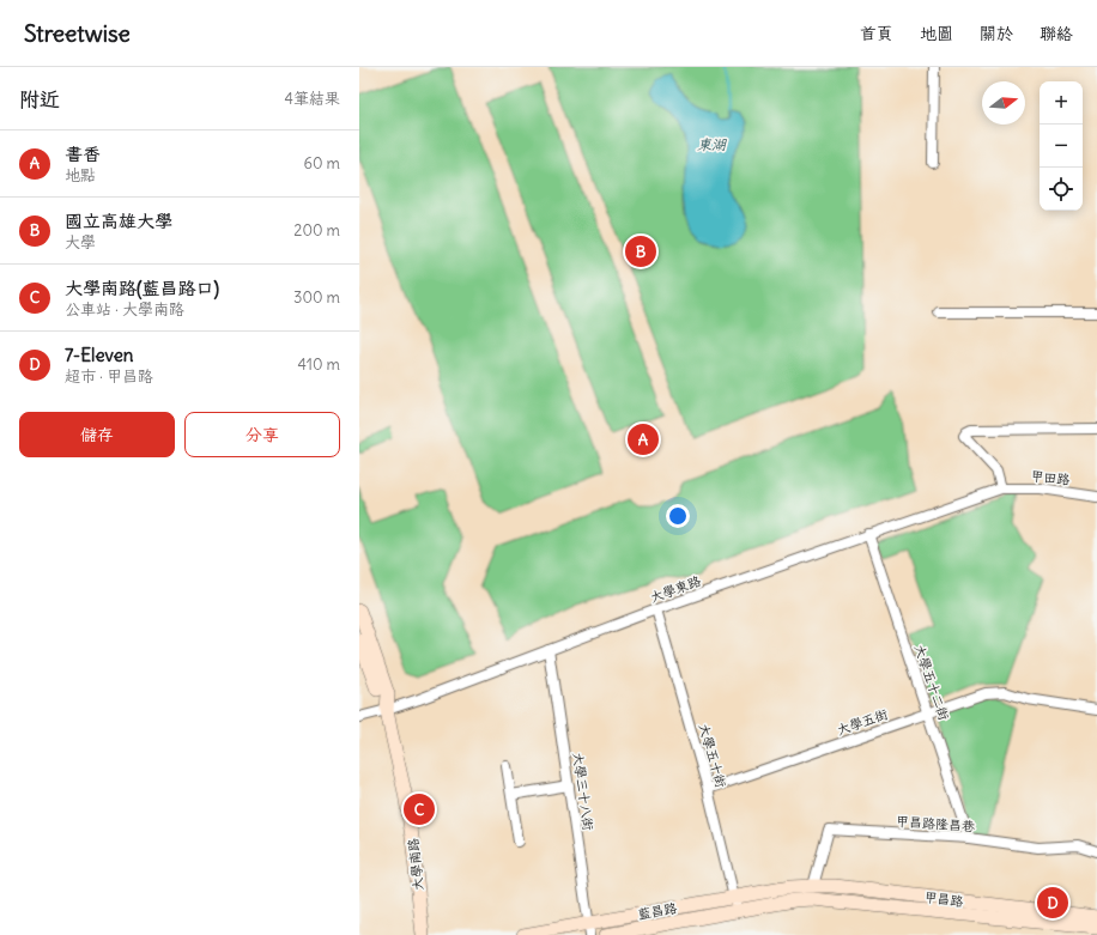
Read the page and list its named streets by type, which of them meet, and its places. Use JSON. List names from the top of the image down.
{
  "streets": {
    "street": [
      "甲田路",
      "大學東路",
      "大學五十二街",
      "大學五街",
      "大學五十街",
      "大學三十八街",
      "甲昌路隆昌巷",
      "大學南路",
      "甲昌路",
      "藍昌路"
    ]
  },
  "crossings": [
    ["甲田路", "大學東路"],
    ["大學東路", "大學五十二街"],
    ["大學東路", "大學五十街"],
    ["大學東路", "大學三十八街"],
    ["大學東路", "大學南路"],
    ["大學五十二街", "大學五街"],
    ["大學五十二街", "甲昌路隆昌巷"],
    ["大學五街", "大學五十街"],
    ["大學五十街", "藍昌路"],
    ["大學三十八街", "藍昌路"],
    ["甲昌路隆昌巷", "甲昌路"],
    ["甲昌路", "藍昌路"]
  ],
  "water": ["東湖"],
  "north": "right",
  "page": {
    "header": "Streetwise",
    "nav": [
      "首頁",
      "地圖",
      "關於",
      "聯絡"
    ],
    "heading": ["附近", "4筆結果"],
    "map_buttons": ["+", "−"],
    "list": [
      {
        "mark": "A",
        "name": "書香",
        "note": "地點",
        "value": "60 m"
      },
      {
        "mark": "B",
        "name": "國立高雄大學",
        "note": "大學",
        "value": "200 m"
      },
      {
        "mark": "C",
        "name": "大學南路(藍昌路口)",
        "note": "公車站 · 大學南路",
        "value": "300 m"
      },
      {
        "mark": "D",
        "name": "7-Eleven",
        "note": "超市 · 甲昌路",
        "value": "410 m"
      }
    ],
    "pins": [
      "B",
      "A",
      "C",
      "D"
    ],
    "buttons": ["儲存", "分享"]
  }
}
